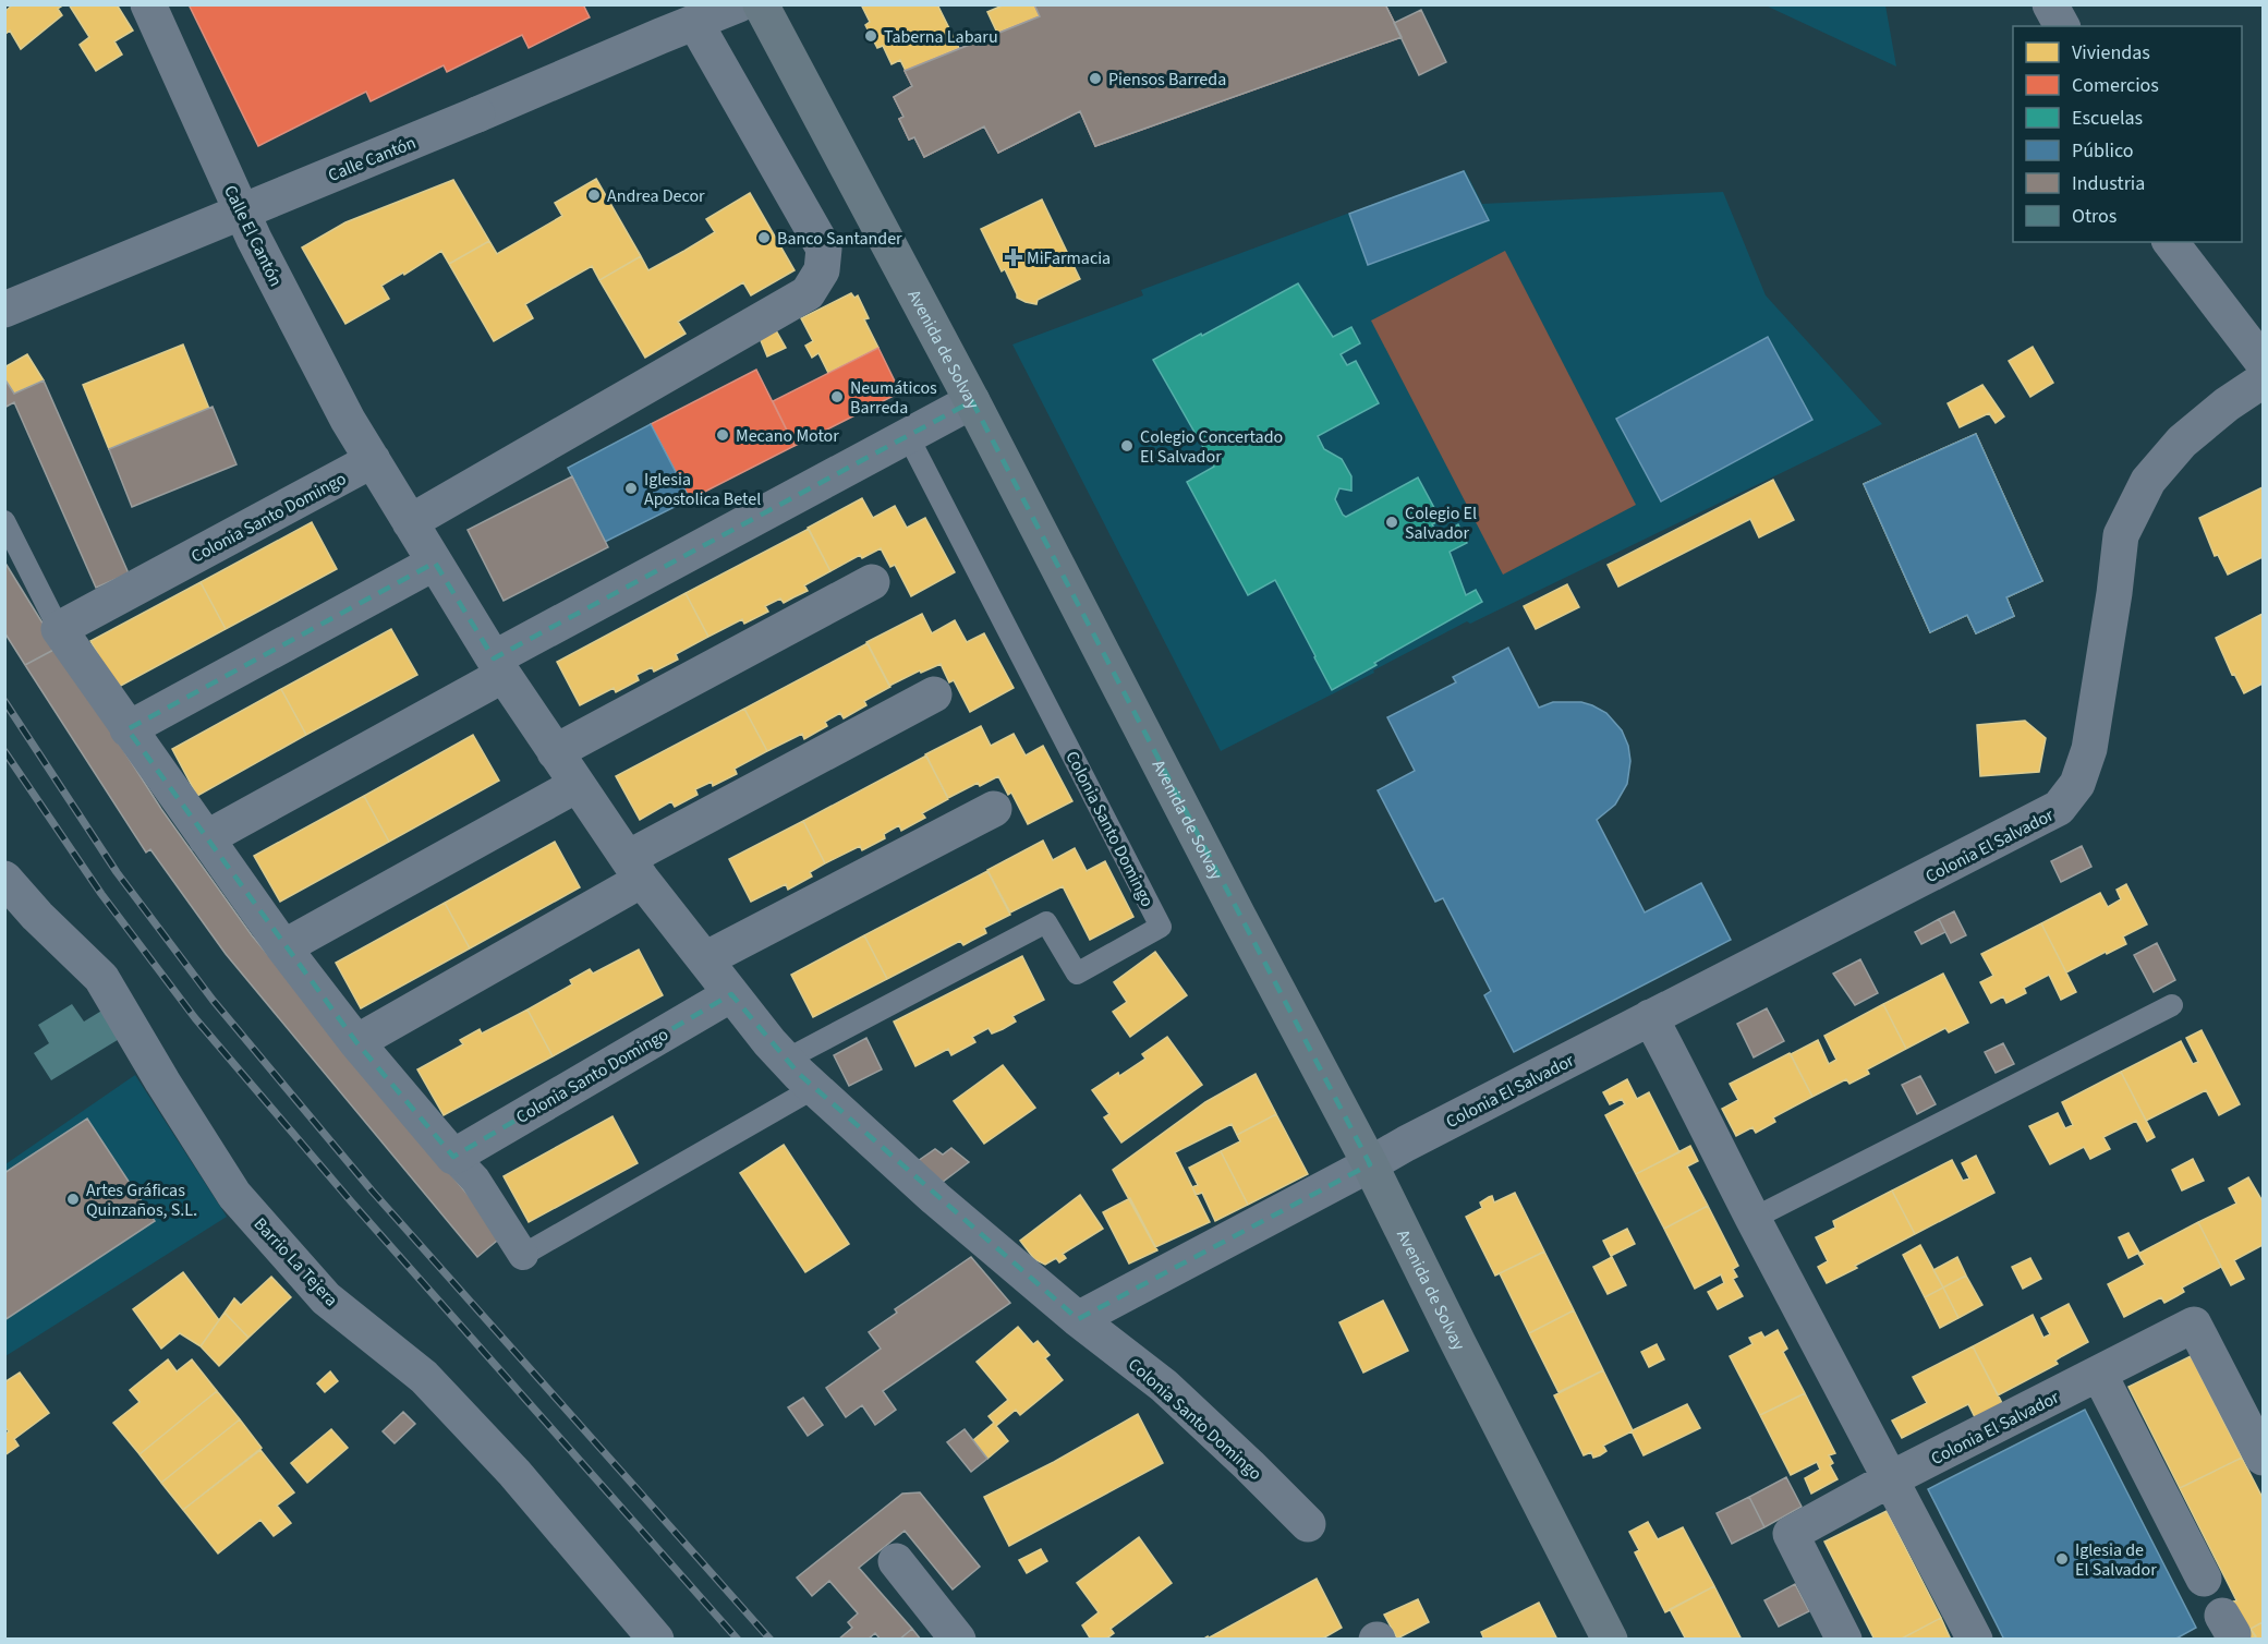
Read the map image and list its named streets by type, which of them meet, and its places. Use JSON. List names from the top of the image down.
{
  "streets": {
    "highway": ["Avenida de Solvay"],
    "street": [
      "Calle Cantón",
      "Calle El Cantón",
      "Colonia Santo Domingo",
      "Colonia El Salvador",
      "Barrio La Tejera"
    ]
  },
  "crossings": [
    ["Calle El Cantón", "Colonia Santo Domingo"],
    ["Avenida de Solvay", "Colonia El Salvador"]
  ],
  "places": {
    "other": [
      "Taberna Labaru",
      "Piensos Barreda",
      "Andrea Decor",
      "Banco Santander",
      "Neumáticos Barreda",
      "Mecano Motor",
      "Colegio Concertado El Salvador",
      "Iglesia Apostolica Betel",
      "Colegio El Salvador",
      "Artes Gráficas Quinzaños, S.L.",
      "Iglesia de El Salvador"
    ],
    "health": ["MiFarmacia"]
  },
  "legend": [
    "Viviendas",
    "Comercios",
    "Escuelas",
    "Público",
    "Industria",
    "Otros"
  ]
}
